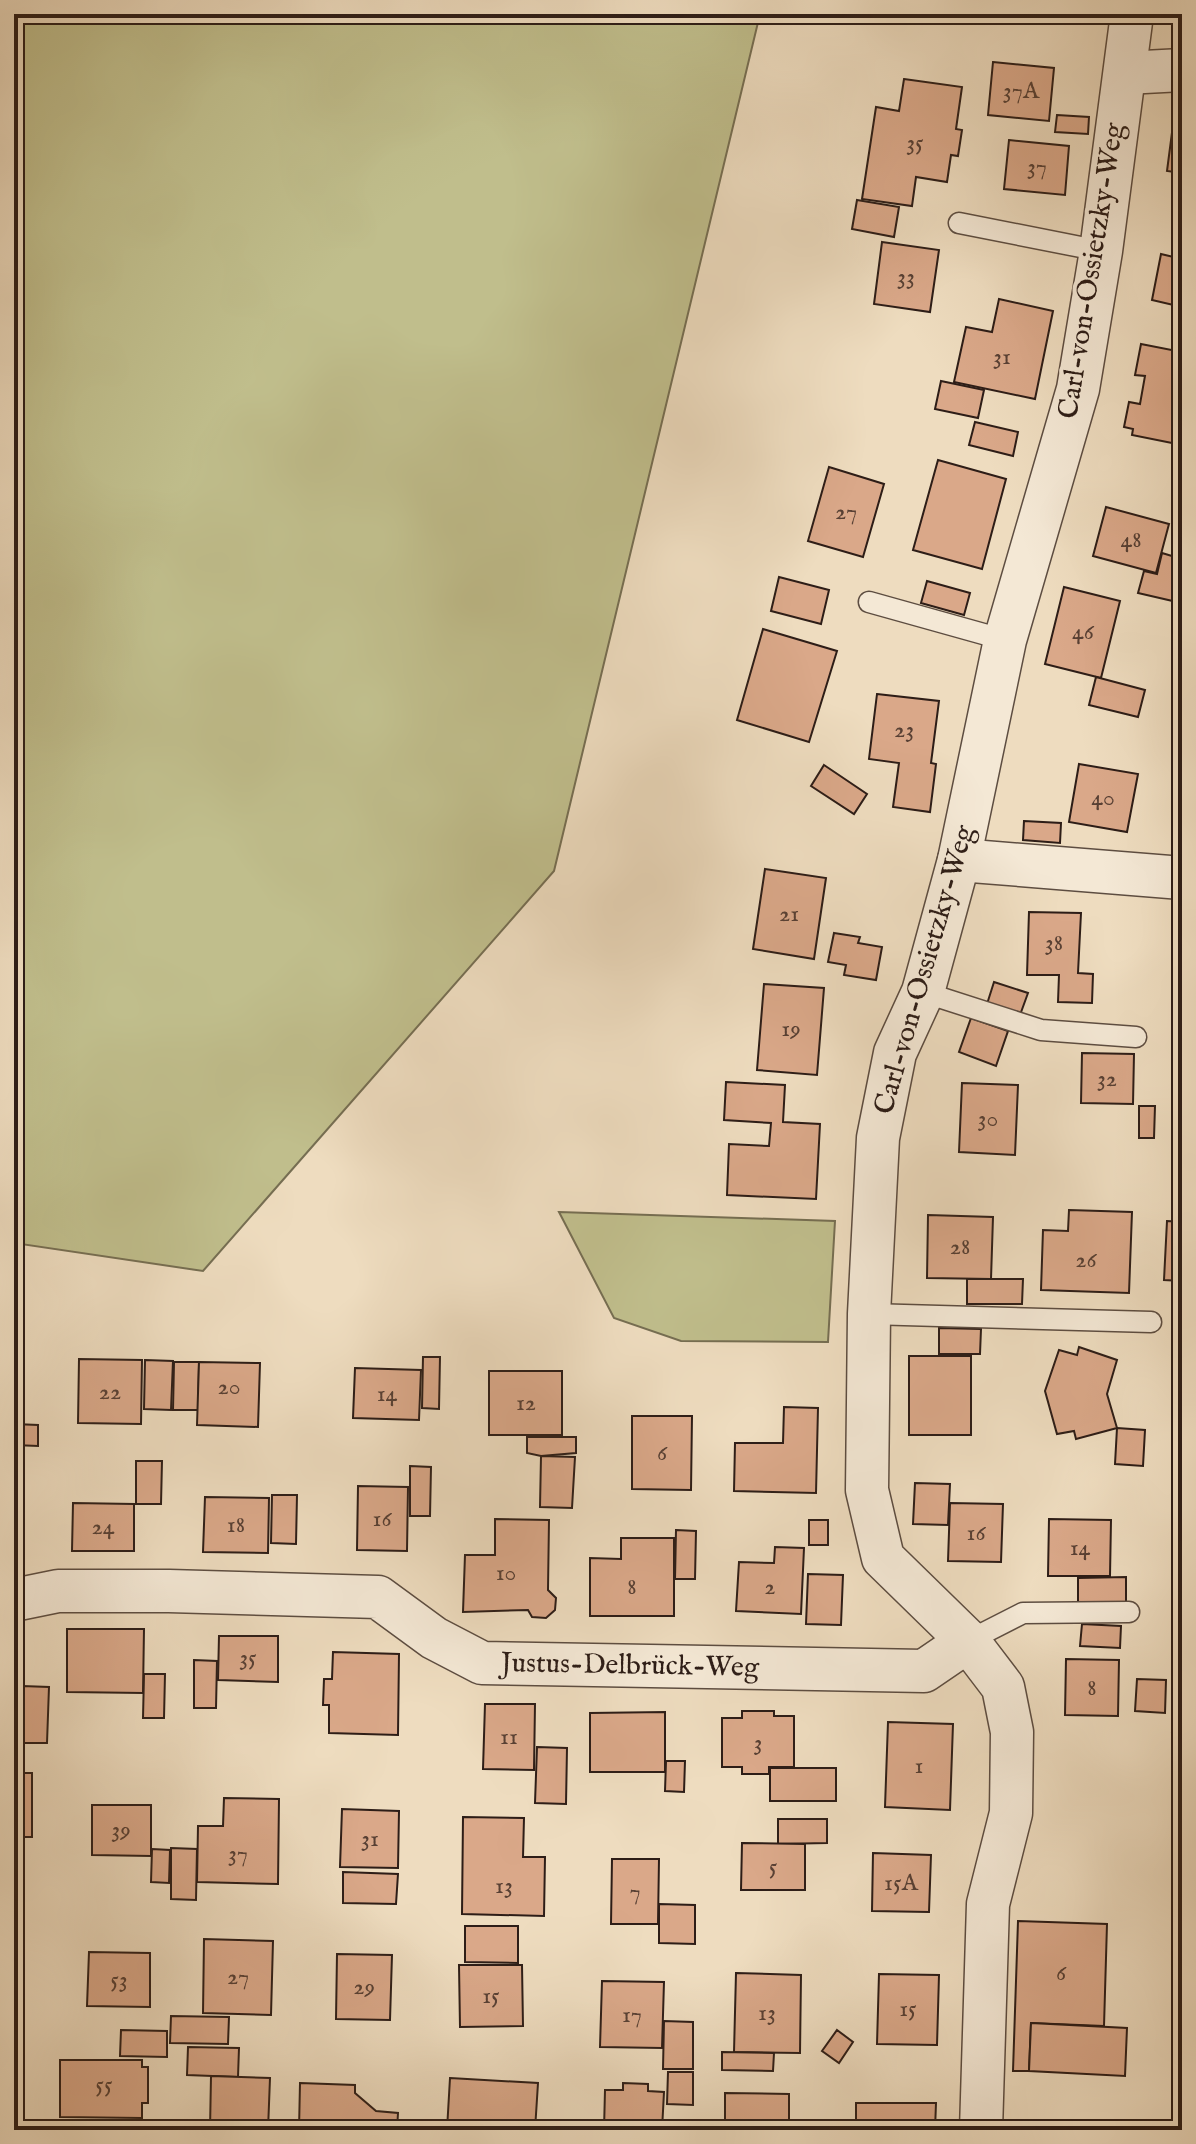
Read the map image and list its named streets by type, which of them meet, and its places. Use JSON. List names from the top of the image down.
{
  "streets": {
    "street": ["Carl-von-Ossietzky-Weg", "Justus-Delbrück-Weg"]
  },
  "crossings": [
    ["Carl-von-Ossietzky-Weg", "Justus-Delbrück-Weg"]
  ],
  "house_numbers": [
    "37A",
    "35",
    "37",
    "33",
    "31",
    "27",
    "48",
    "46",
    "23",
    "40",
    "21",
    "38",
    "19",
    "32",
    "30",
    "28",
    "26",
    "20",
    "22",
    "14",
    "12",
    "6",
    "16",
    "18",
    "24",
    "16",
    "14",
    "10",
    "8",
    "2",
    "35",
    "8",
    "11",
    "3",
    "1",
    "39",
    "31",
    "37",
    "5",
    "15A",
    "13",
    "7",
    "6",
    "27",
    "53",
    "29",
    "15",
    "15",
    "13",
    "17",
    "55"
  ]
}
